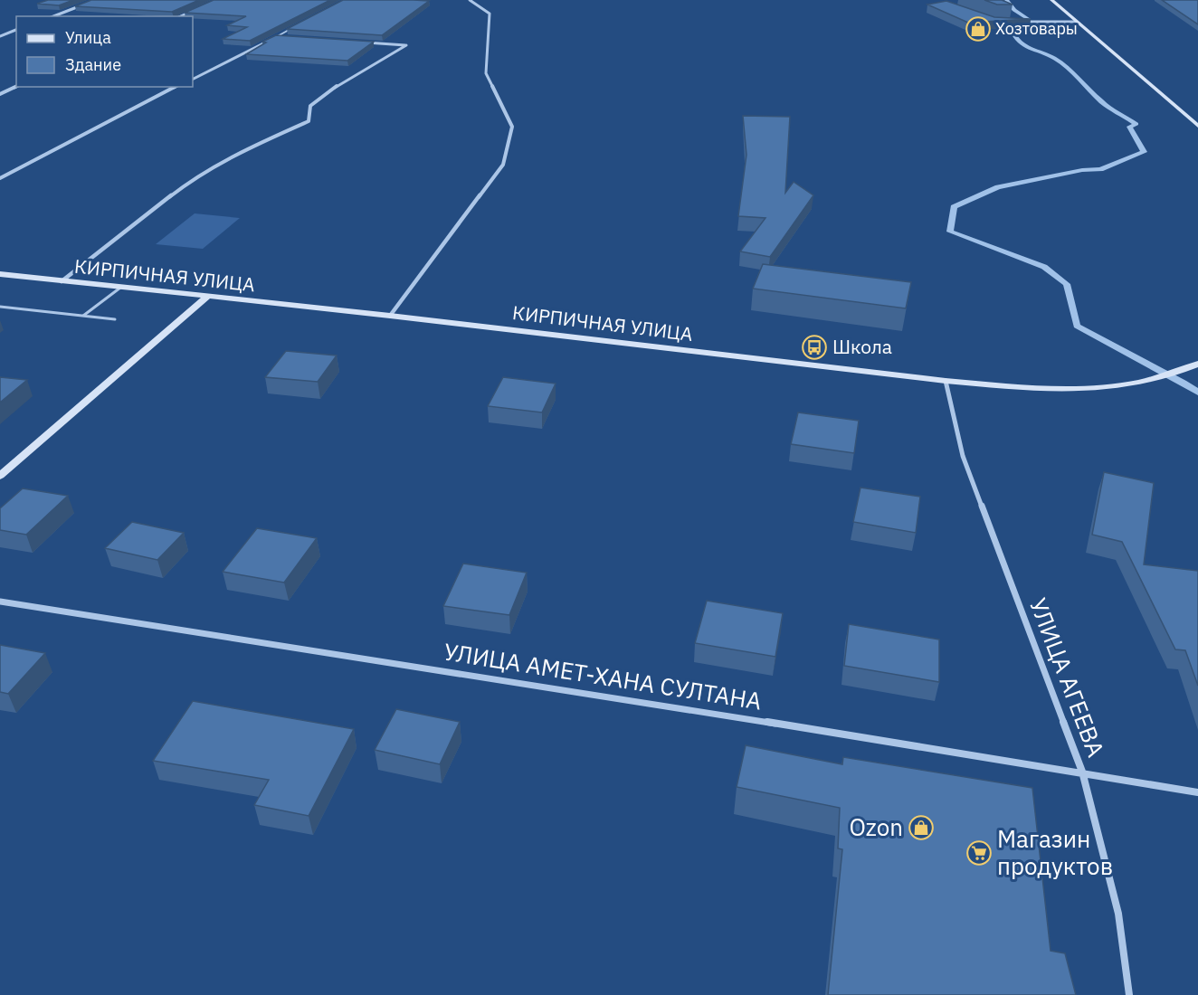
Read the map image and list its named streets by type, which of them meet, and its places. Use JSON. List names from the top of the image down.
{
  "streets": {
    "main road": ["КИРПИЧНАЯ УЛИЦА"],
    "street": ["УЛИЦА АМЕТ-ХАНА СУЛТАНА", "УЛИЦА АГЕЕВА"]
  },
  "crossings": [
    ["КИРПИЧНАЯ УЛИЦА", "УЛИЦА АГЕЕВА"],
    ["УЛИЦА АМЕТ-ХАНА СУЛТАНА", "УЛИЦА АГЕЕВА"]
  ],
  "places": {
    "shop": ["Хозтовары", "Ozon"],
    "bus stop": ["Школа"],
    "supermarket": ["Магазин продуктов"]
  },
  "legend": ["Улица", "Здание"]
}
